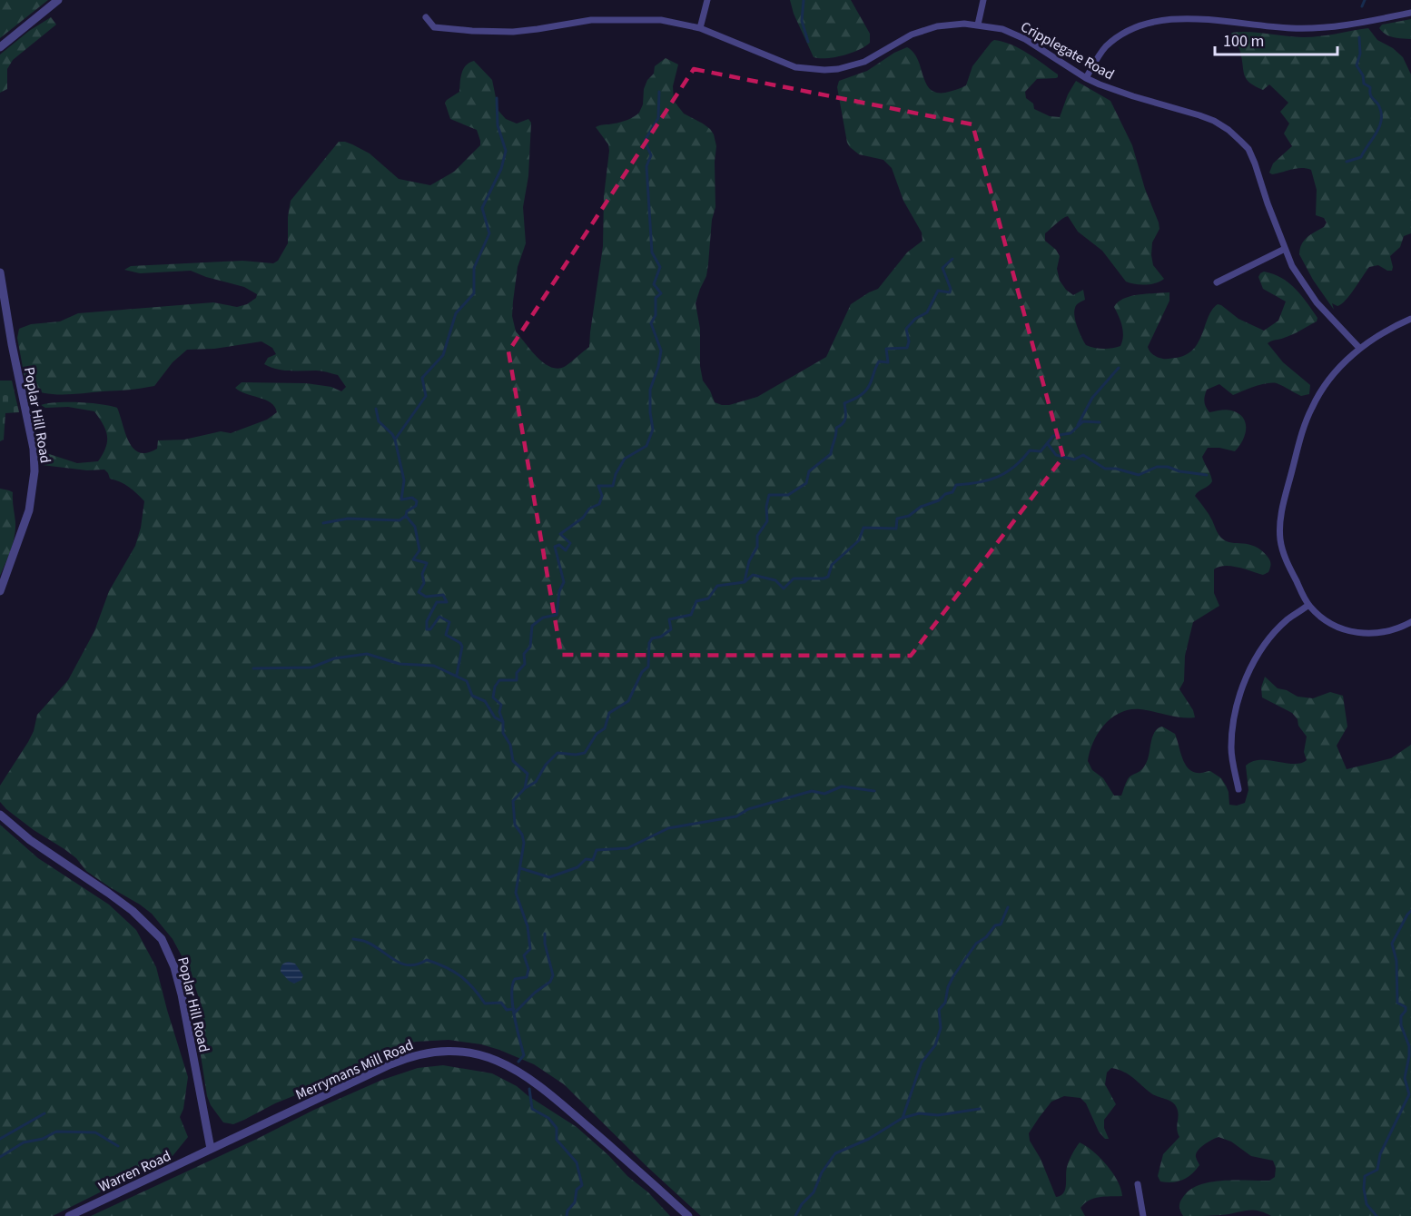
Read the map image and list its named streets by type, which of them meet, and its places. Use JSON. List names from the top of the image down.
{
  "streets": {
    "street": [
      "Cripplegate Road",
      "Poplar Hill Road",
      "Merrymans Mill Road",
      "Warren Road"
    ]
  },
  "crossings": [
    ["Poplar Hill Road", "Merrymans Mill Road"],
    ["Poplar Hill Road", "Warren Road"],
    ["Merrymans Mill Road", "Warren Road"]
  ],
  "scale_bar": "100 m"
}
